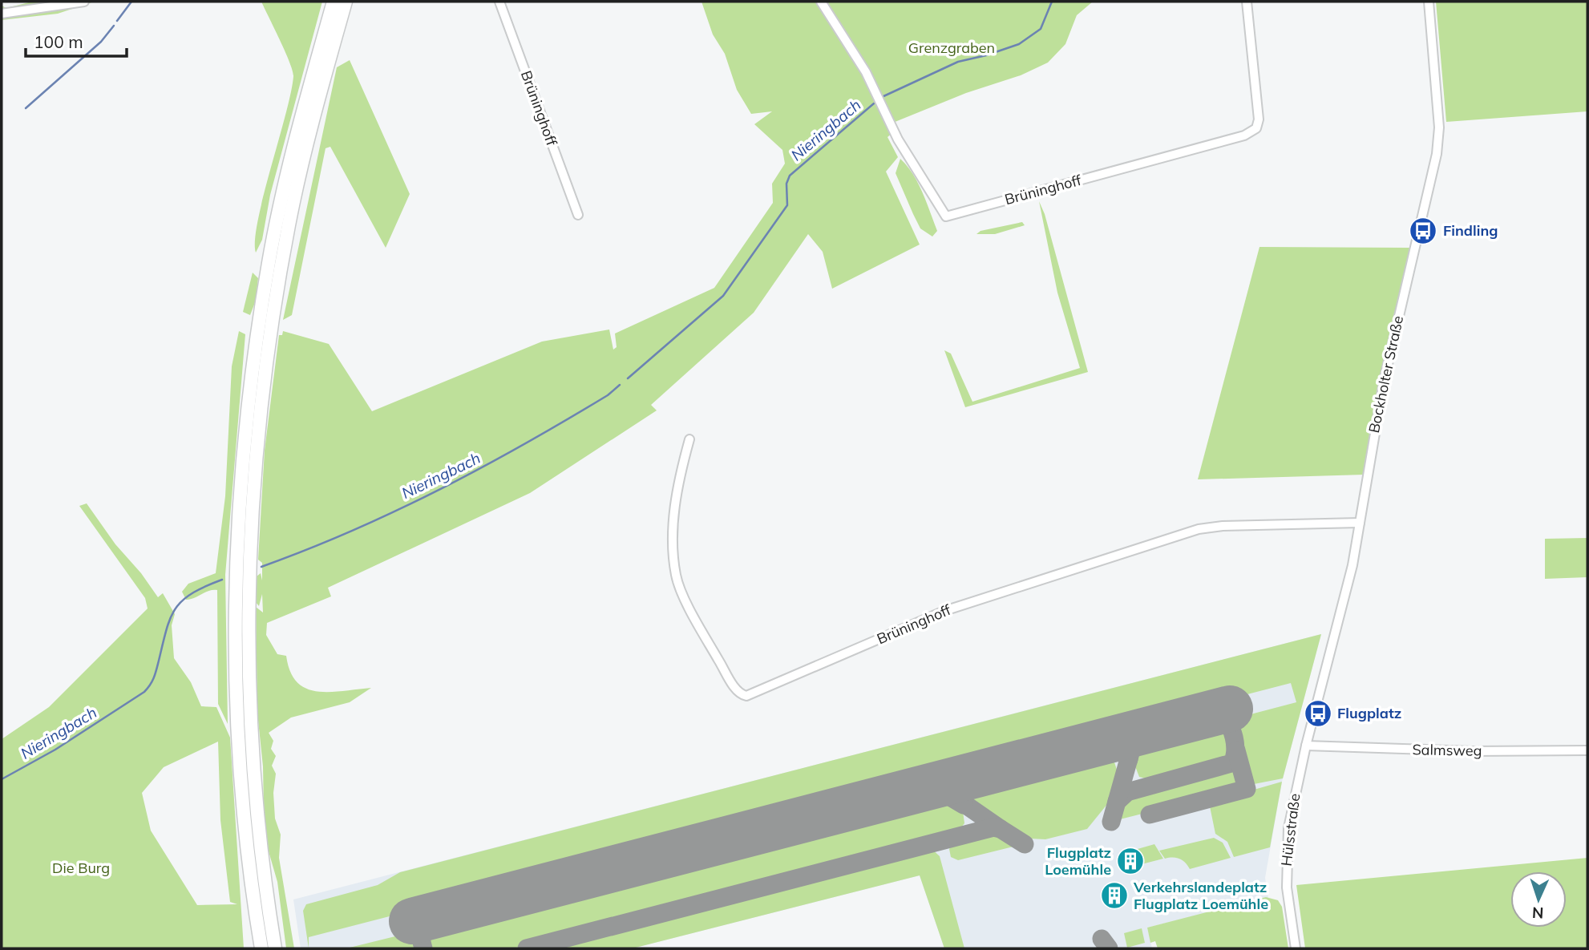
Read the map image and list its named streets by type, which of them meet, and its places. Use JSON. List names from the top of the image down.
{
  "streets": {
    "street": [
      "Brüninghoff",
      "Bockholter Straße",
      "Salmsweg",
      "Hülsstraße"
    ]
  },
  "crossings": [
    ["Brüninghoff", "Bockholter Straße"],
    ["Bockholter Straße", "Salmsweg"],
    ["Bockholter Straße", "Hülsstraße"],
    ["Salmsweg", "Hülsstraße"]
  ],
  "water": ["Nieringbach"],
  "parks": ["Grenzgraben", "Die Burg"],
  "places": {
    "bus stop": ["Findling", "Flugplatz"],
    "building": ["Flugplatz Loemühle", "Verkehrslandeplatz Flugplatz Loemühle"]
  },
  "scale_bar": "100 m",
  "north": "bottom"
}
